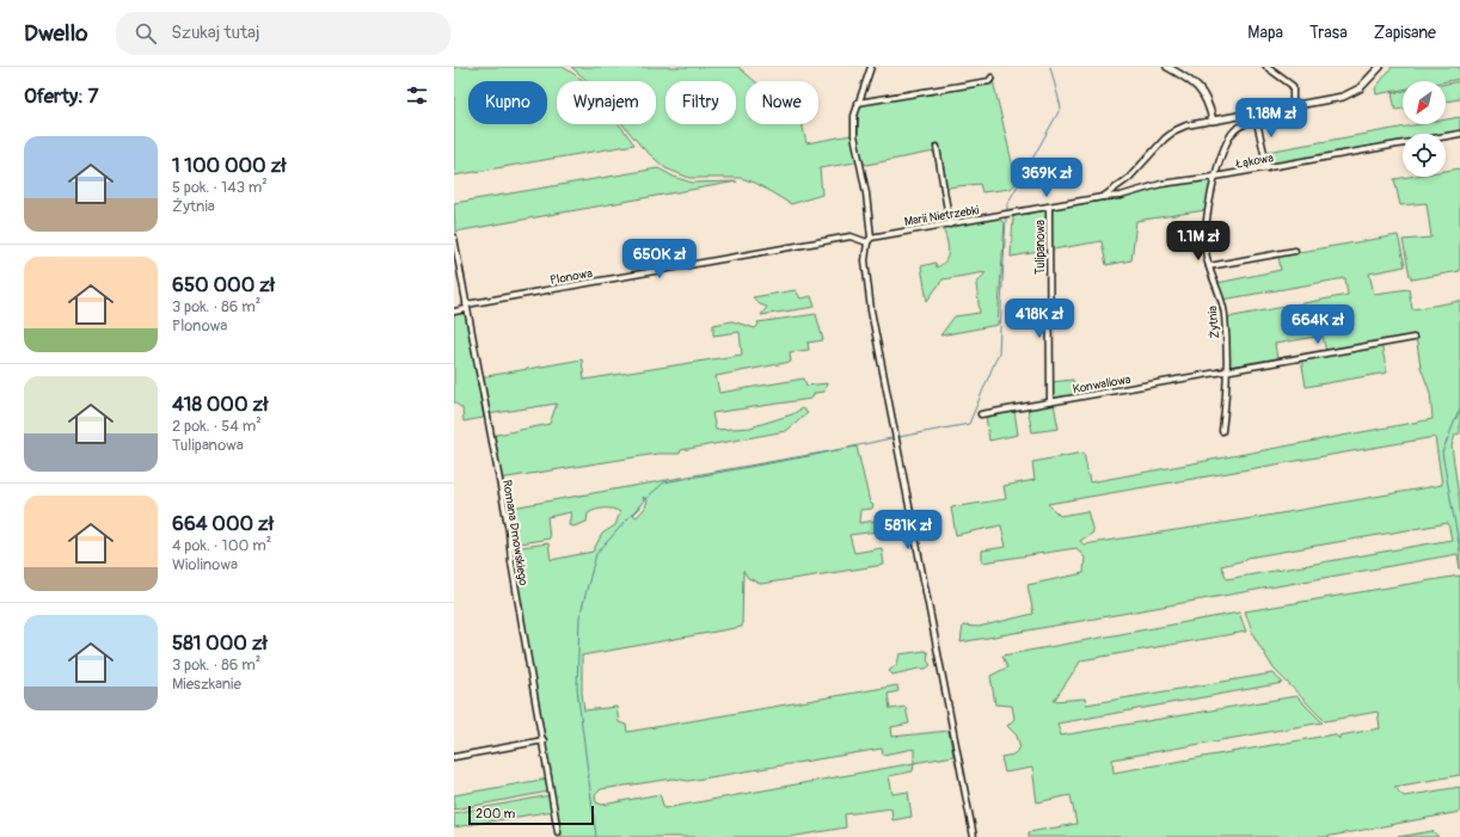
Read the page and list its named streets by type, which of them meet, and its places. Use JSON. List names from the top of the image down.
{
  "streets": {
    "street": [
      "Łąkowa",
      "Marii Nietrzebki",
      "Tulipanowa",
      "Plonowa",
      "Żytnia",
      "Konwaliowa",
      "Romana Dmowskiego"
    ]
  },
  "crossings": [
    ["Łąkowa", "Marii Nietrzebki"],
    ["Łąkowa", "Żytnia"],
    ["Marii Nietrzebki", "Tulipanowa"],
    ["Marii Nietrzebki", "Plonowa"],
    ["Marii Nietrzebki", "Żytnia"],
    ["Tulipanowa", "Konwaliowa"],
    ["Plonowa", "Romana Dmowskiego"],
    ["Żytnia", "Konwaliowa"]
  ],
  "scale_bar": "200 m",
  "north": "bottom left",
  "page": {
    "header": "Dwello",
    "search": "Szukaj tutaj",
    "nav": ["Mapa", "Trasa", "Zapisane"],
    "heading": "Oferty: 7",
    "chip": [
      "Kupno",
      "Wynajem",
      "Filtry",
      "Nowe"
    ],
    "price": [
      "1.18M zł",
      "369K zł",
      "1.1M zł",
      "650K zł",
      "418K zł",
      "664K zł",
      "581K zł"
    ],
    "list": [
      {
        "name": "1 100 000 zł",
        "note": "5 pok. · 143 m² · Żytnia"
      },
      {
        "name": "650 000 zł",
        "note": "3 pok. · 86 m² · Plonowa"
      },
      {
        "name": "418 000 zł",
        "note": "2 pok. · 54 m² · Tulipanowa"
      },
      {
        "name": "664 000 zł",
        "note": "4 pok. · 100 m² · Wiolinowa"
      },
      {
        "name": "581 000 zł",
        "note": "3 pok. · 86 m² · Mieszkanie"
      }
    ],
    "scale": "200 m"
  }
}
